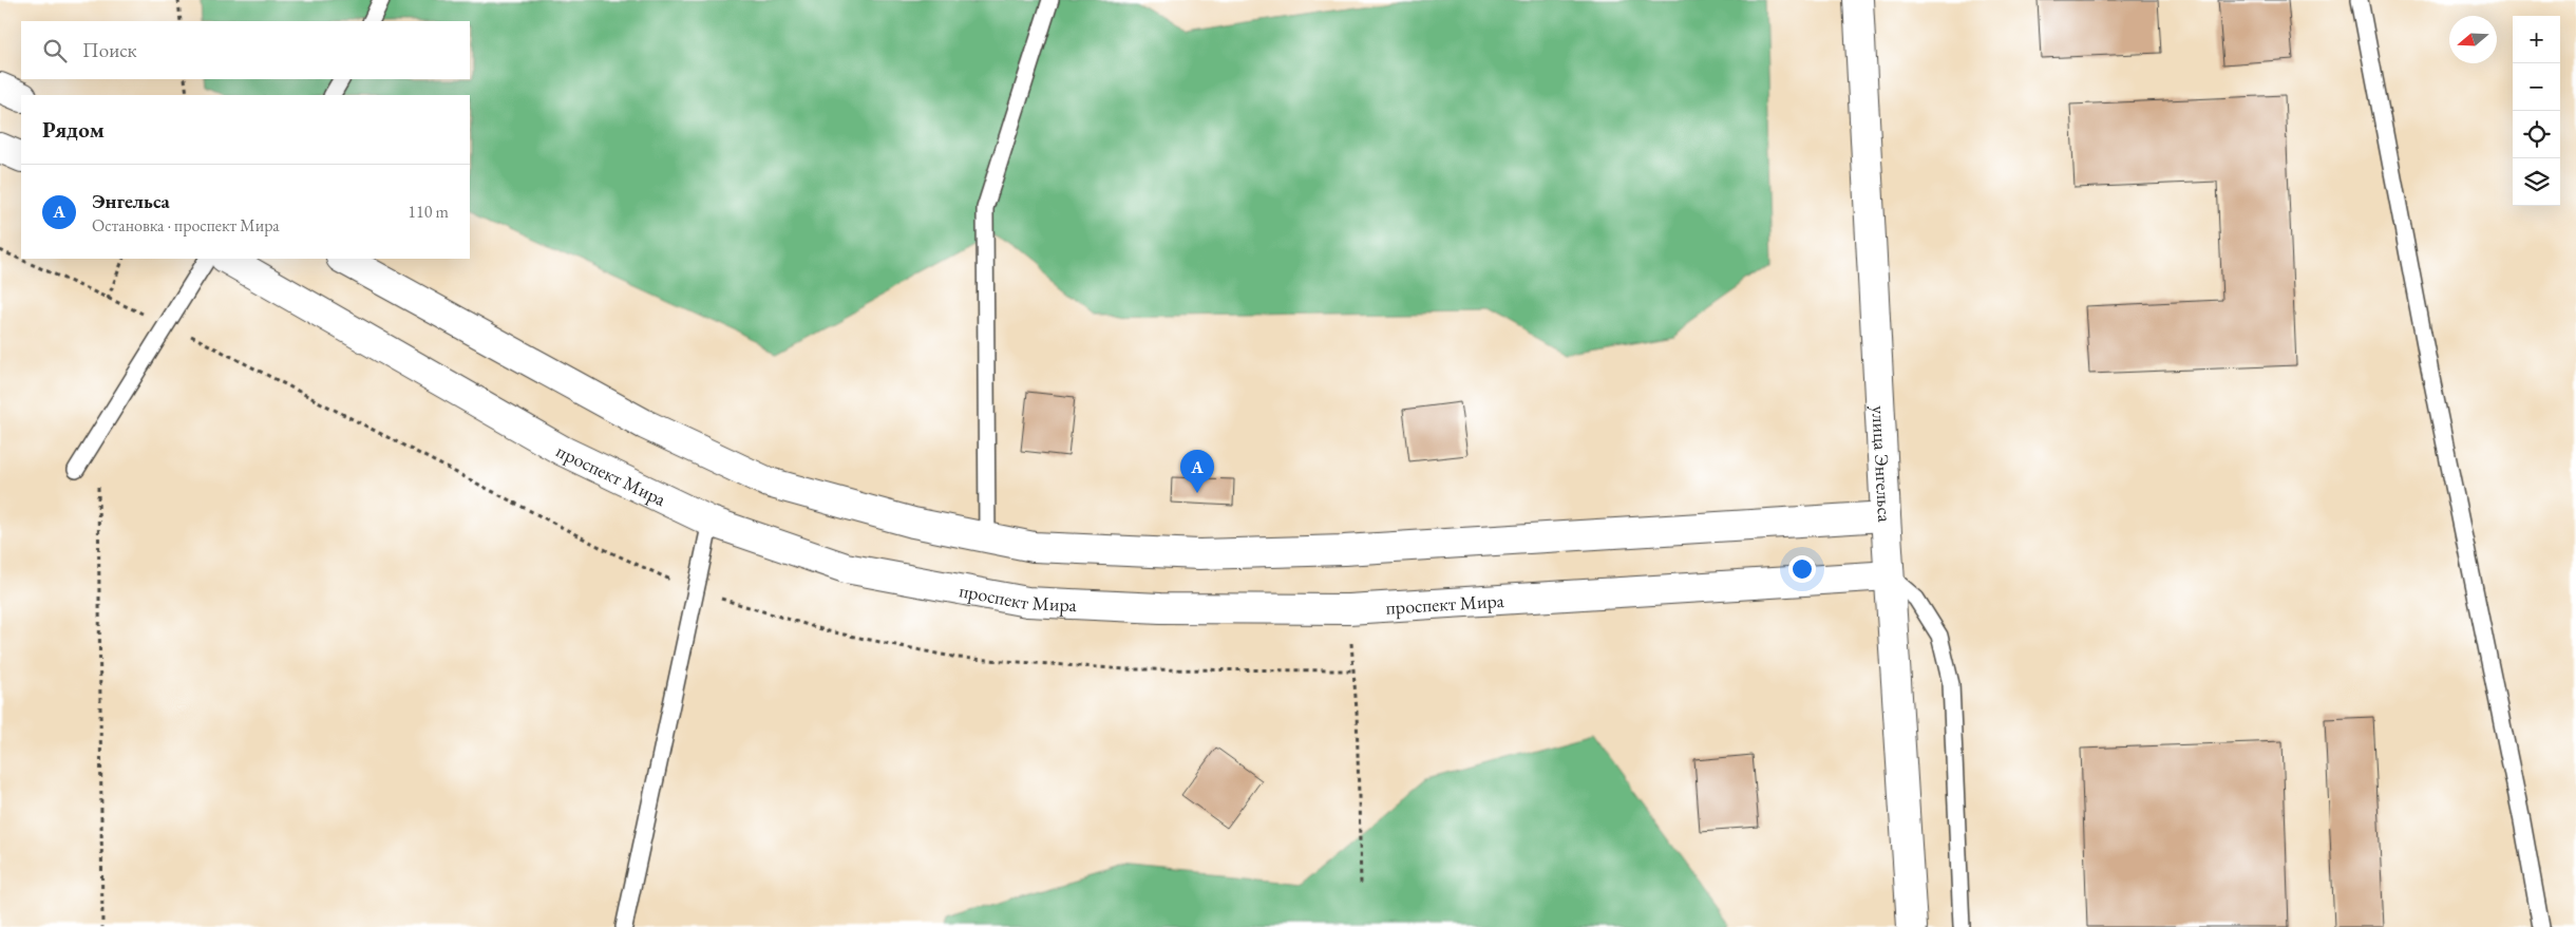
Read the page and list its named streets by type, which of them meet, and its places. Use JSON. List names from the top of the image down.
{
  "streets": {
    "street": ["улица Энгельса", "проспект Мира"]
  },
  "crossings": [
    ["улица Энгельса", "проспект Мира"]
  ],
  "north": "left",
  "page": {
    "map_buttons": ["+", "−"],
    "search": "Поиск",
    "heading": "Рядом",
    "list": [
      {
        "mark": "A",
        "name": "Энгельса",
        "note": "Остановка · проспект Мира",
        "value": "110 m"
      }
    ],
    "pins": "A"
  }
}
